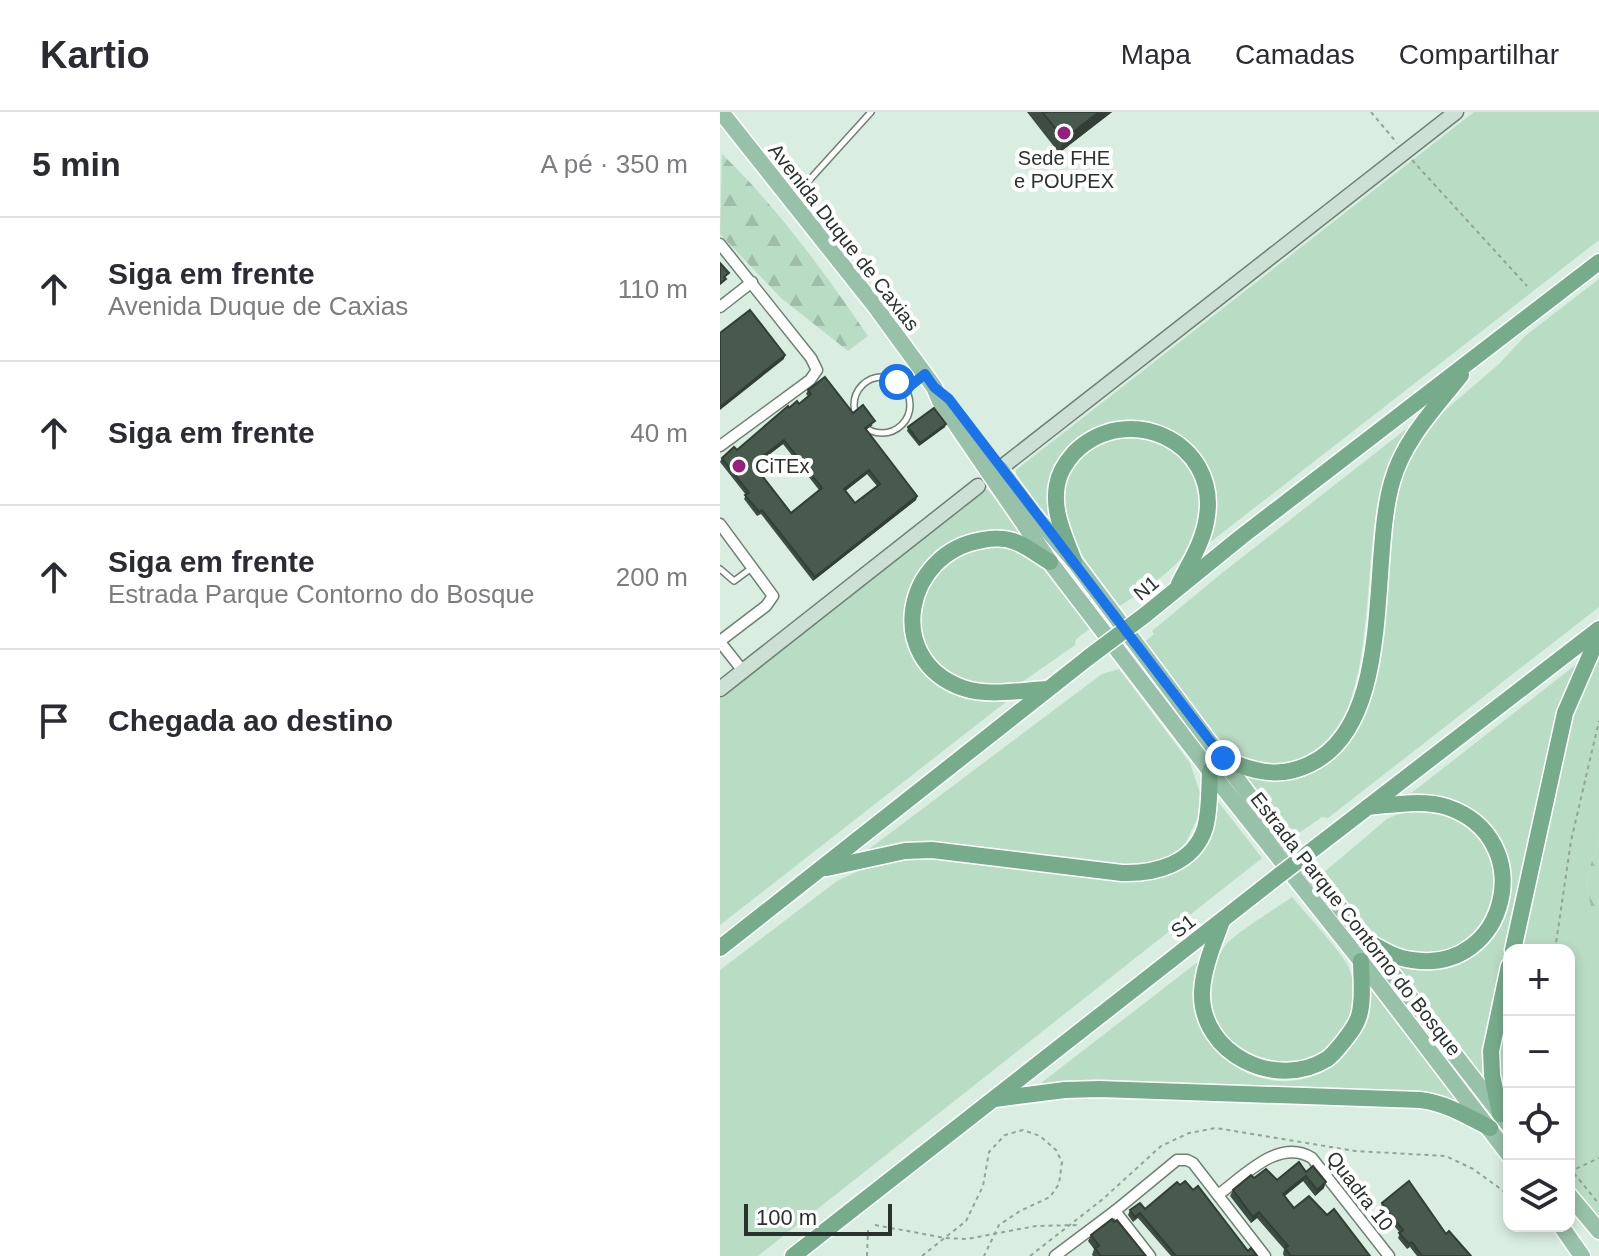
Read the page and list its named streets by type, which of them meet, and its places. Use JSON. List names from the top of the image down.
{
  "streets": {
    "highway": ["N1", "S1"],
    "main road": ["Avenida Duque de Caxias", "Estrada Parque Contorno do Bosque"],
    "street": ["Quadra 10"]
  },
  "crossings": [
    ["Avenida Duque de Caxias", "Estrada Parque Contorno do Bosque"]
  ],
  "places": ["Sede FHE e POUPEX", "CiTEx"],
  "scale_bar": "100 m",
  "page": {
    "header": "Kartio",
    "nav": ["Mapa", "Camadas", "Compartilhar"],
    "heading": ["5 min", "A pé · 350 m"],
    "list": [
      ["Siga em frente", "Avenida Duque de Caxias", "110 m"],
      ["Siga em frente", "40 m"],
      ["Siga em frente", "Estrada Parque Contorno do Bosque", "200 m"],
      "Chegada ao destino"
    ],
    "map_buttons": ["+", "−"],
    "scale": "100 m"
  }
}
